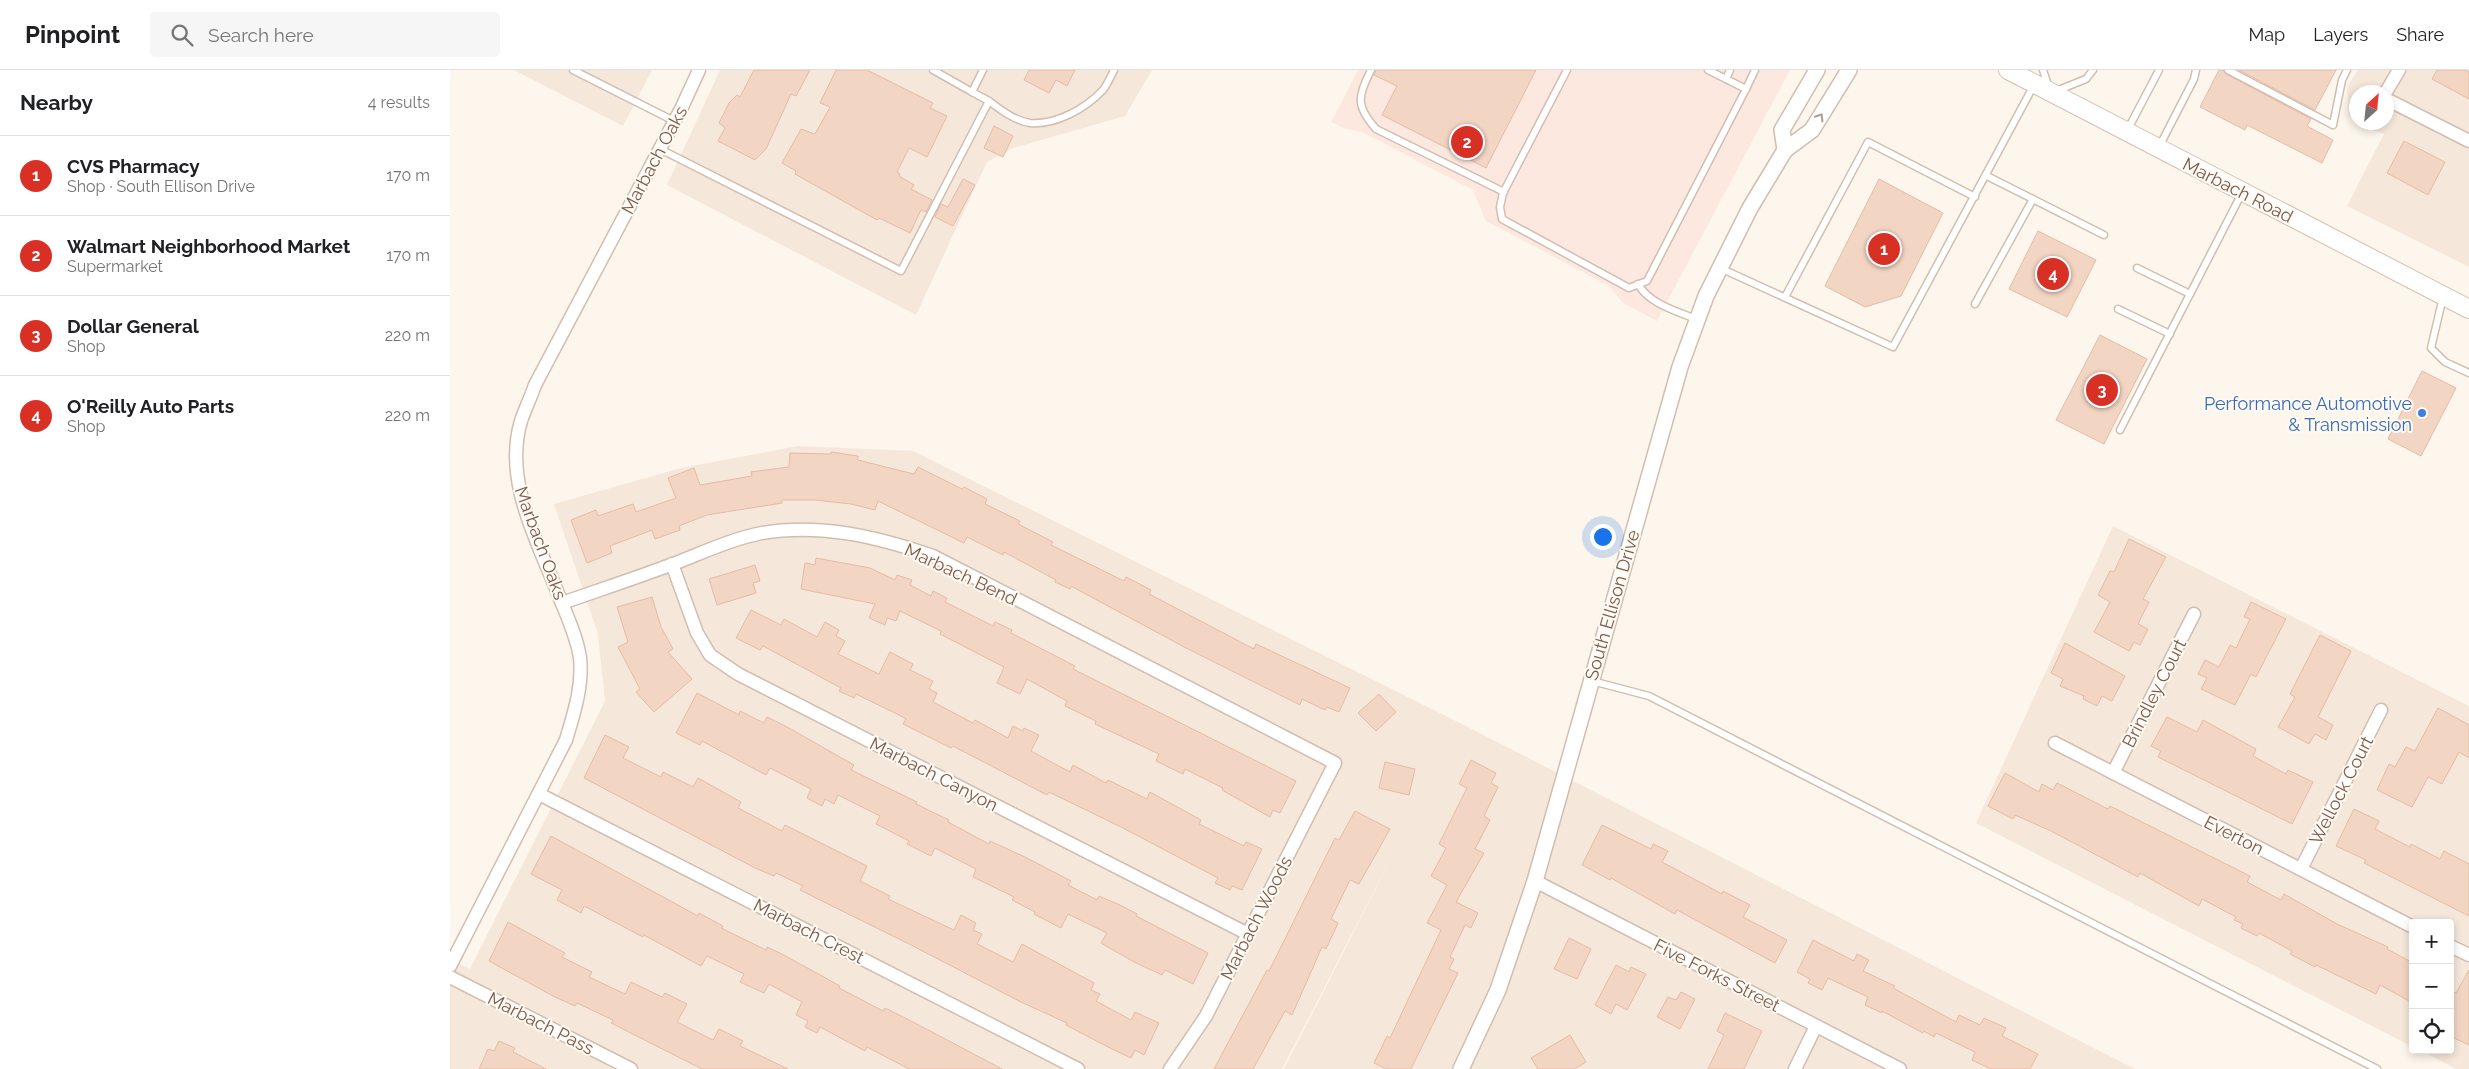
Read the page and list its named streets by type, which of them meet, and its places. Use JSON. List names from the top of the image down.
{
  "streets": {
    "main road": ["Marbach Road"],
    "street": [
      "Marbach Oaks",
      "Marbach Bend",
      "South Ellison Drive",
      "Brindley Court",
      "Marbach Canyon",
      "Wellock Court",
      "Everton",
      "Marbach Woods",
      "Marbach Crest",
      "Five Forks Street",
      "Marbach Pass"
    ]
  },
  "crossings": [
    ["Marbach Oaks", "Marbach Bend"],
    ["Marbach Oaks", "Marbach Crest"],
    ["Marbach Bend", "Marbach Canyon"],
    ["Marbach Bend", "Marbach Woods"],
    ["South Ellison Drive", "Five Forks Street"],
    ["Brindley Court", "Everton"],
    ["Marbach Canyon", "Marbach Woods"],
    ["Wellock Court", "Everton"]
  ],
  "places": ["Performance Automotive & Transmission"],
  "north": "top right",
  "page": {
    "header": "Pinpoint",
    "search": "Search here",
    "nav": ["Map", "Layers", "Share"],
    "heading": ["Nearby", "4 results"],
    "pins": [
      "2",
      "1",
      "4",
      "3"
    ],
    "list": [
      {
        "mark": "1",
        "name": "CVS Pharmacy",
        "note": "Shop · South Ellison Drive",
        "value": "170 m"
      },
      {
        "mark": "2",
        "name": "Walmart Neighborhood Market",
        "note": "Supermarket",
        "value": "170 m"
      },
      {
        "mark": "3",
        "name": "Dollar General",
        "note": "Shop",
        "value": "220 m"
      },
      {
        "mark": "4",
        "name": "O'Reilly Auto Parts",
        "note": "Shop",
        "value": "220 m"
      }
    ],
    "map_buttons": ["+", "−"]
  }
}
